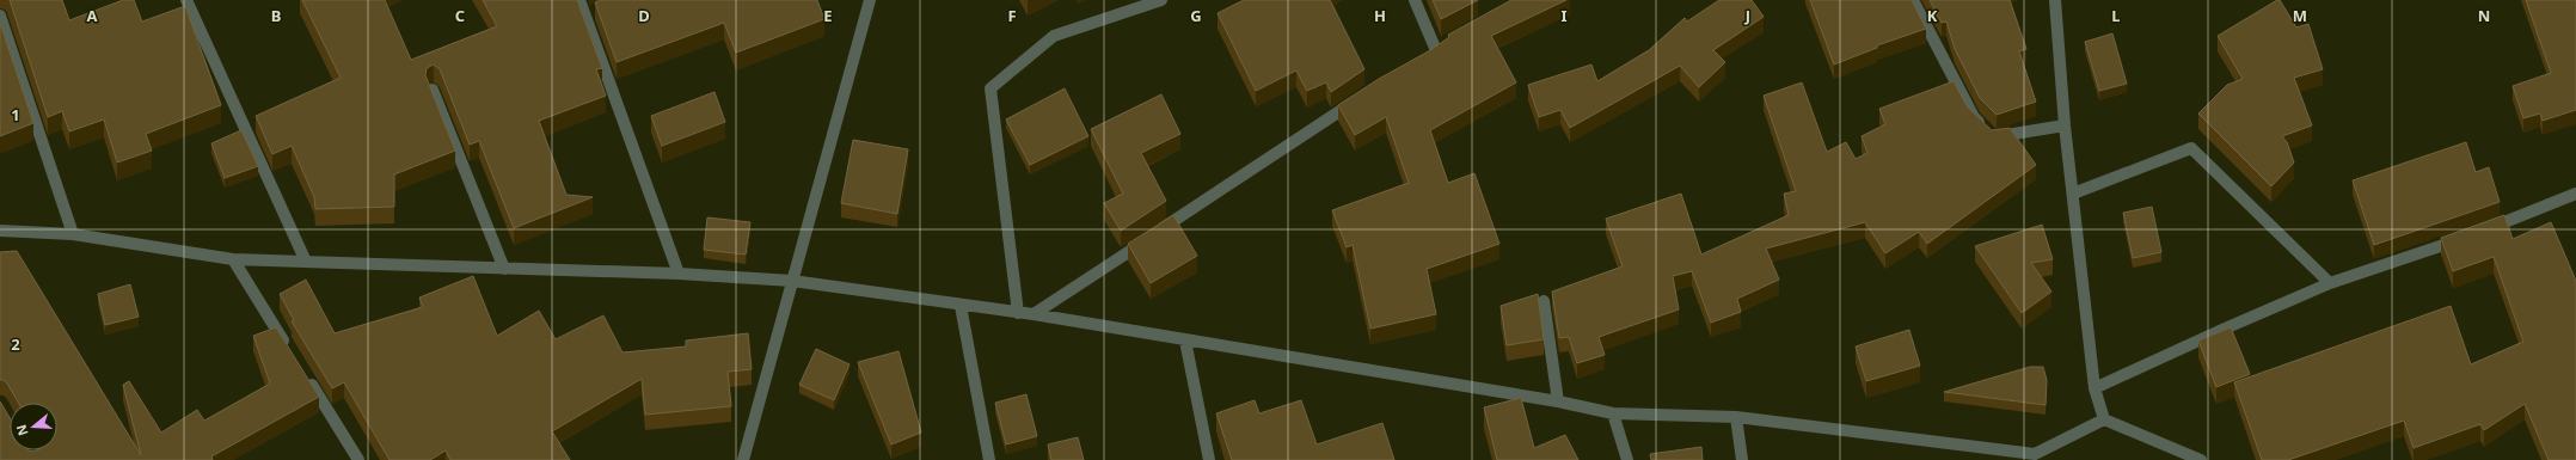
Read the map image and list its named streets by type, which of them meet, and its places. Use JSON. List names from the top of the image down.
{
  "north": "left",
  "grid": {
    "columns": [
      "A",
      "B",
      "C",
      "D",
      "E",
      "F",
      "G",
      "H",
      "I",
      "J",
      "K",
      "L",
      "M",
      "N"
    ],
    "rows": ["1", "2"]
  }
}
